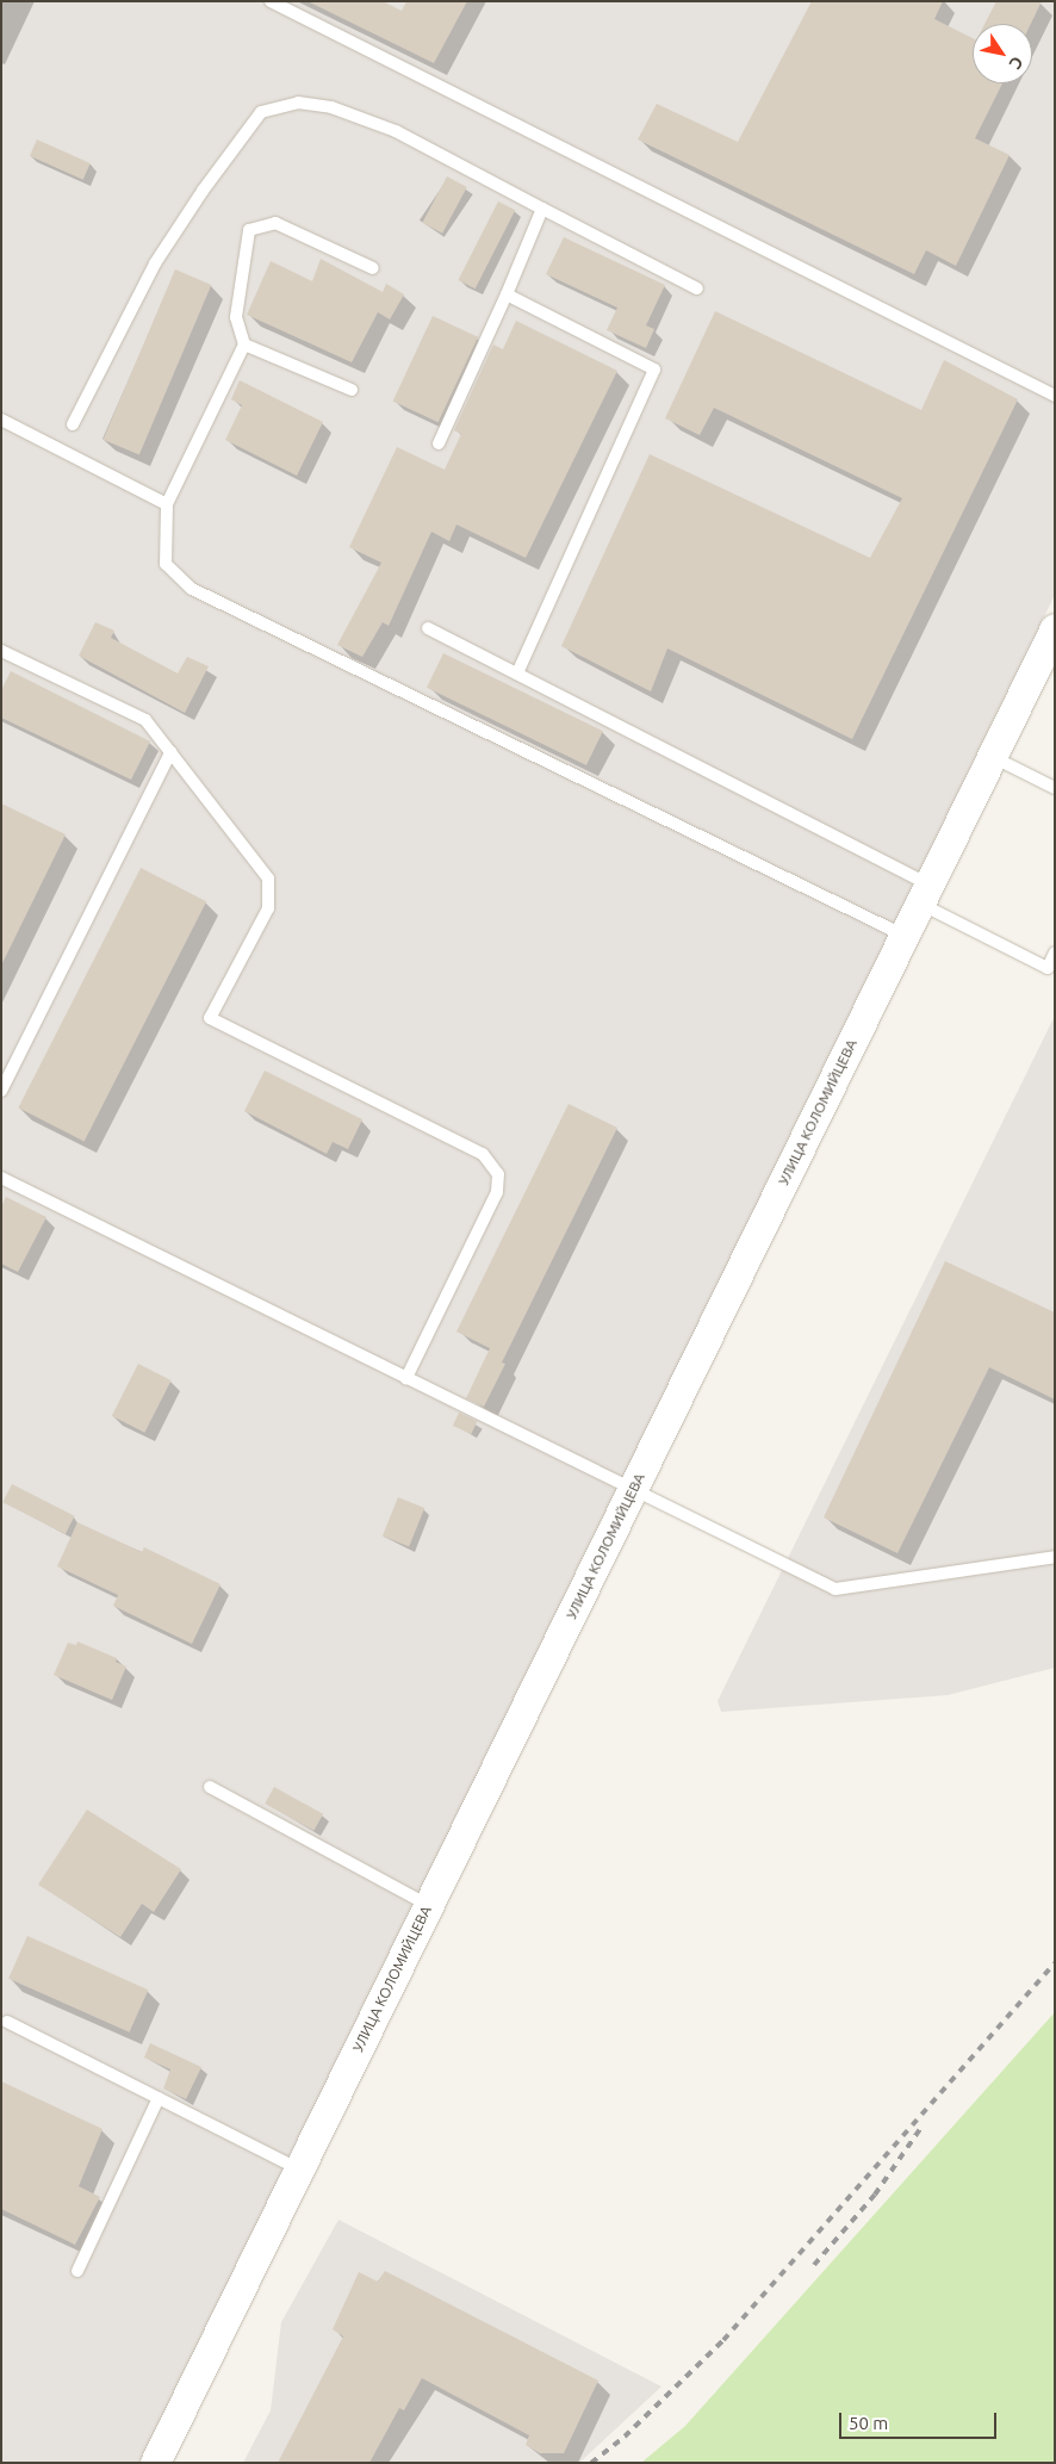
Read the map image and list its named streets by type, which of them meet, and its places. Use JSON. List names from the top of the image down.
{
  "streets": {
    "street": ["УЛИЦА КОЛОМИЙЦЕВА"]
  },
  "scale_bar": "50 m",
  "north": "bottom right"
}
